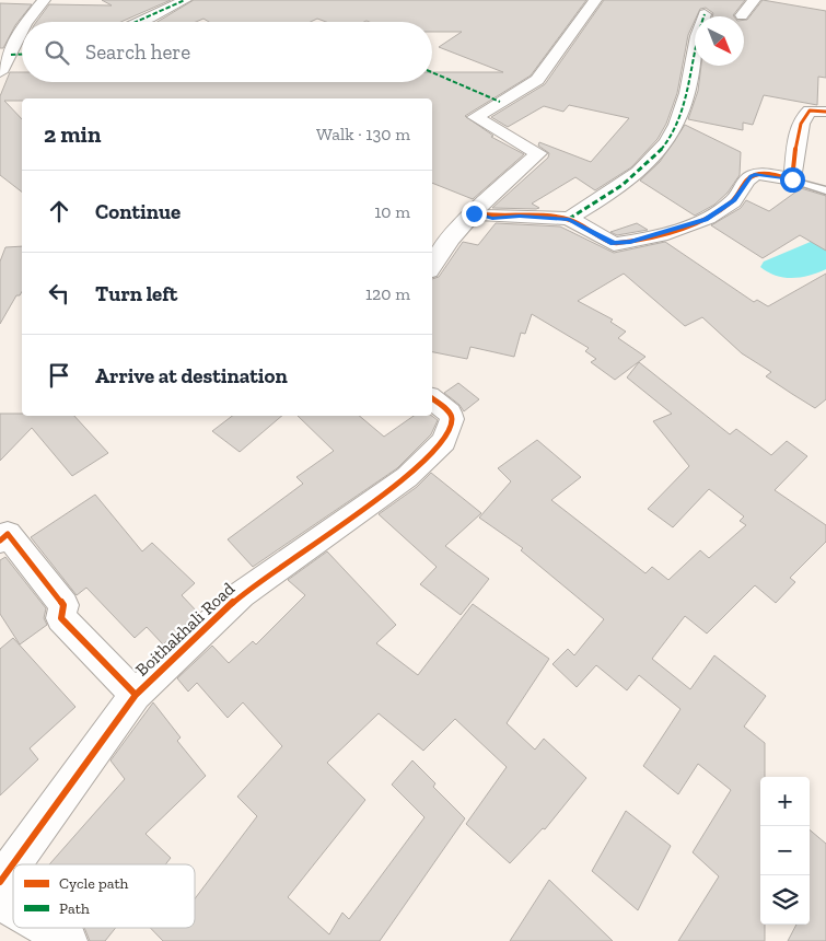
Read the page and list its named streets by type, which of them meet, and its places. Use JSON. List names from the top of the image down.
{
  "streets": {
    "street": ["Boithakhali Road"]
  },
  "legend": ["Cycle path", "Path"],
  "north": "bottom right",
  "page": {
    "search": "Search here",
    "heading": ["2 min", "Walk · 130 m"],
    "list": [
      ["Continue", "10 m"],
      ["Turn left", "120 m"],
      "Arrive at destination"
    ],
    "map_buttons": ["+", "−"]
  }
}
